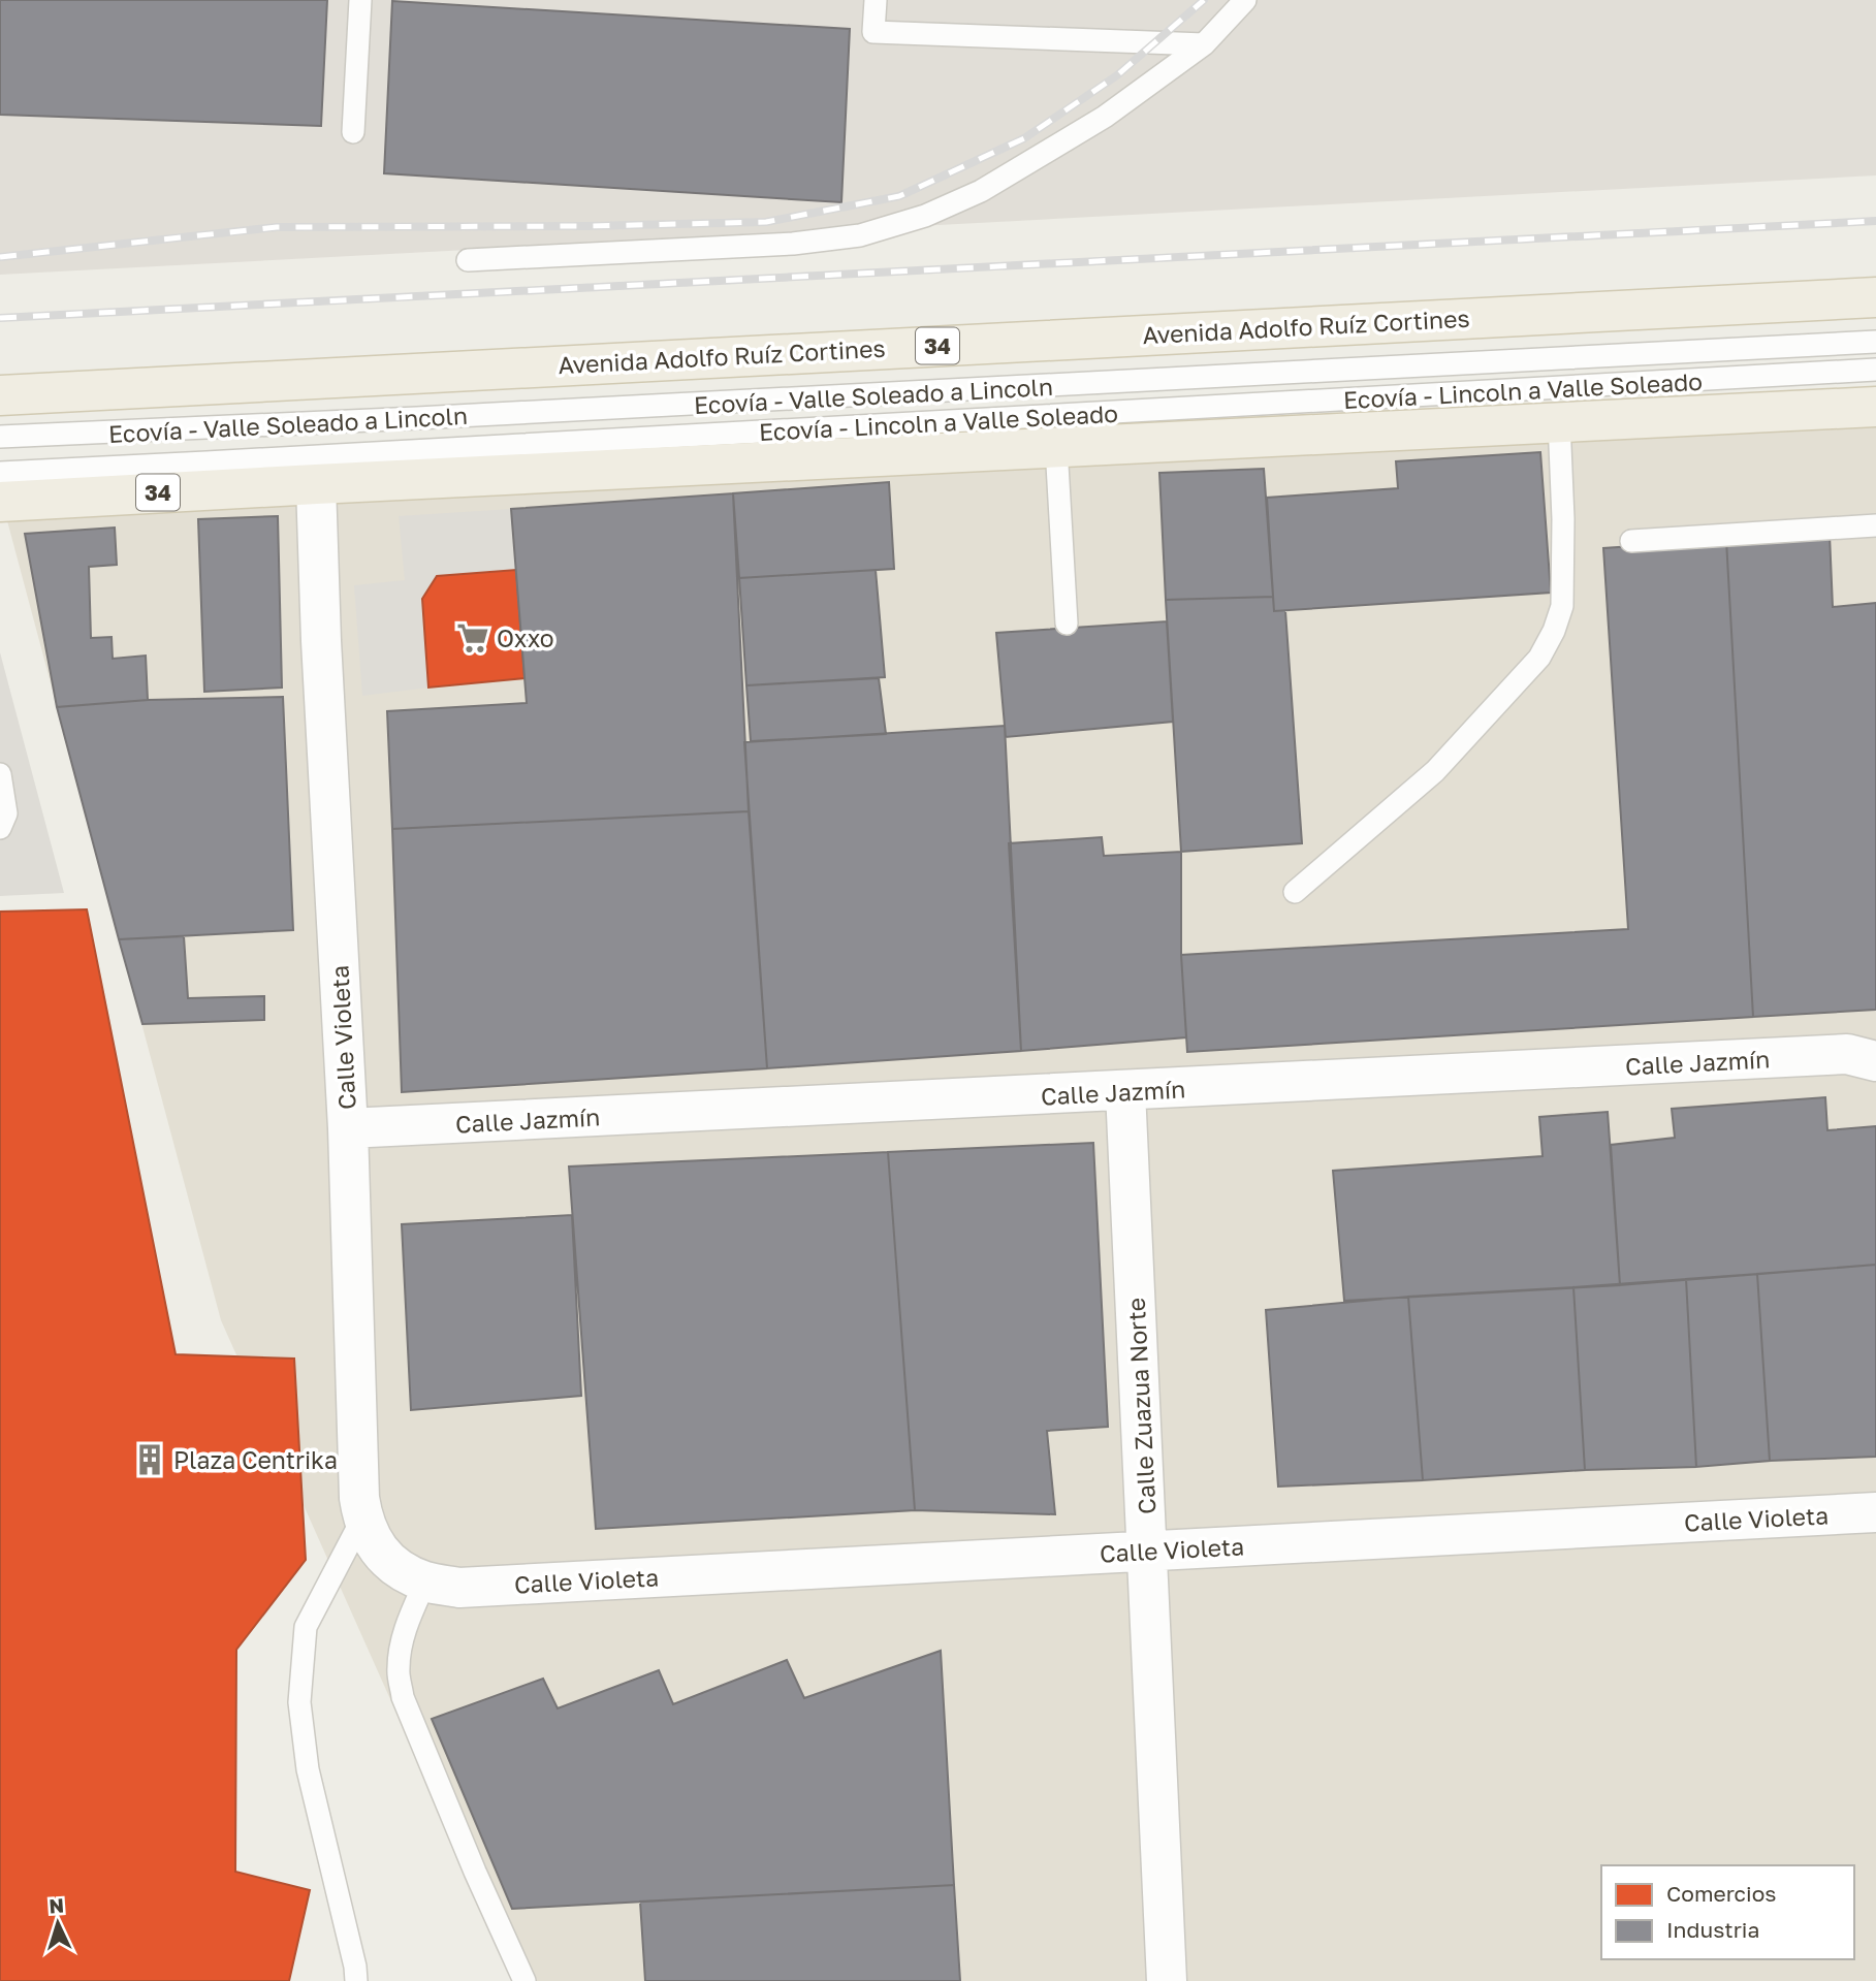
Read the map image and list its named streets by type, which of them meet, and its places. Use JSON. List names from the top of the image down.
{
  "streets": {
    "main road": ["Avenida Adolfo Ruíz Cortines", "34"],
    "street": ["Calle Violeta", "Calle Jazmín", "Calle Zuazua Norte"],
    "lane": ["Ecovía - Lincoln a Valle Soleado", "Ecovía - Valle Soleado a Lincoln"]
  },
  "crossings": [
    ["34", "Calle Violeta"],
    ["Calle Violeta", "Calle Jazmín"],
    ["Calle Violeta", "Calle Zuazua Norte"],
    ["Calle Jazmín", "Calle Zuazua Norte"]
  ],
  "places": {
    "supermarket": ["Oxxo"],
    "building": ["Plaza Centrika"]
  },
  "legend": ["Comercios", "Industria"],
  "north": "top"
}
